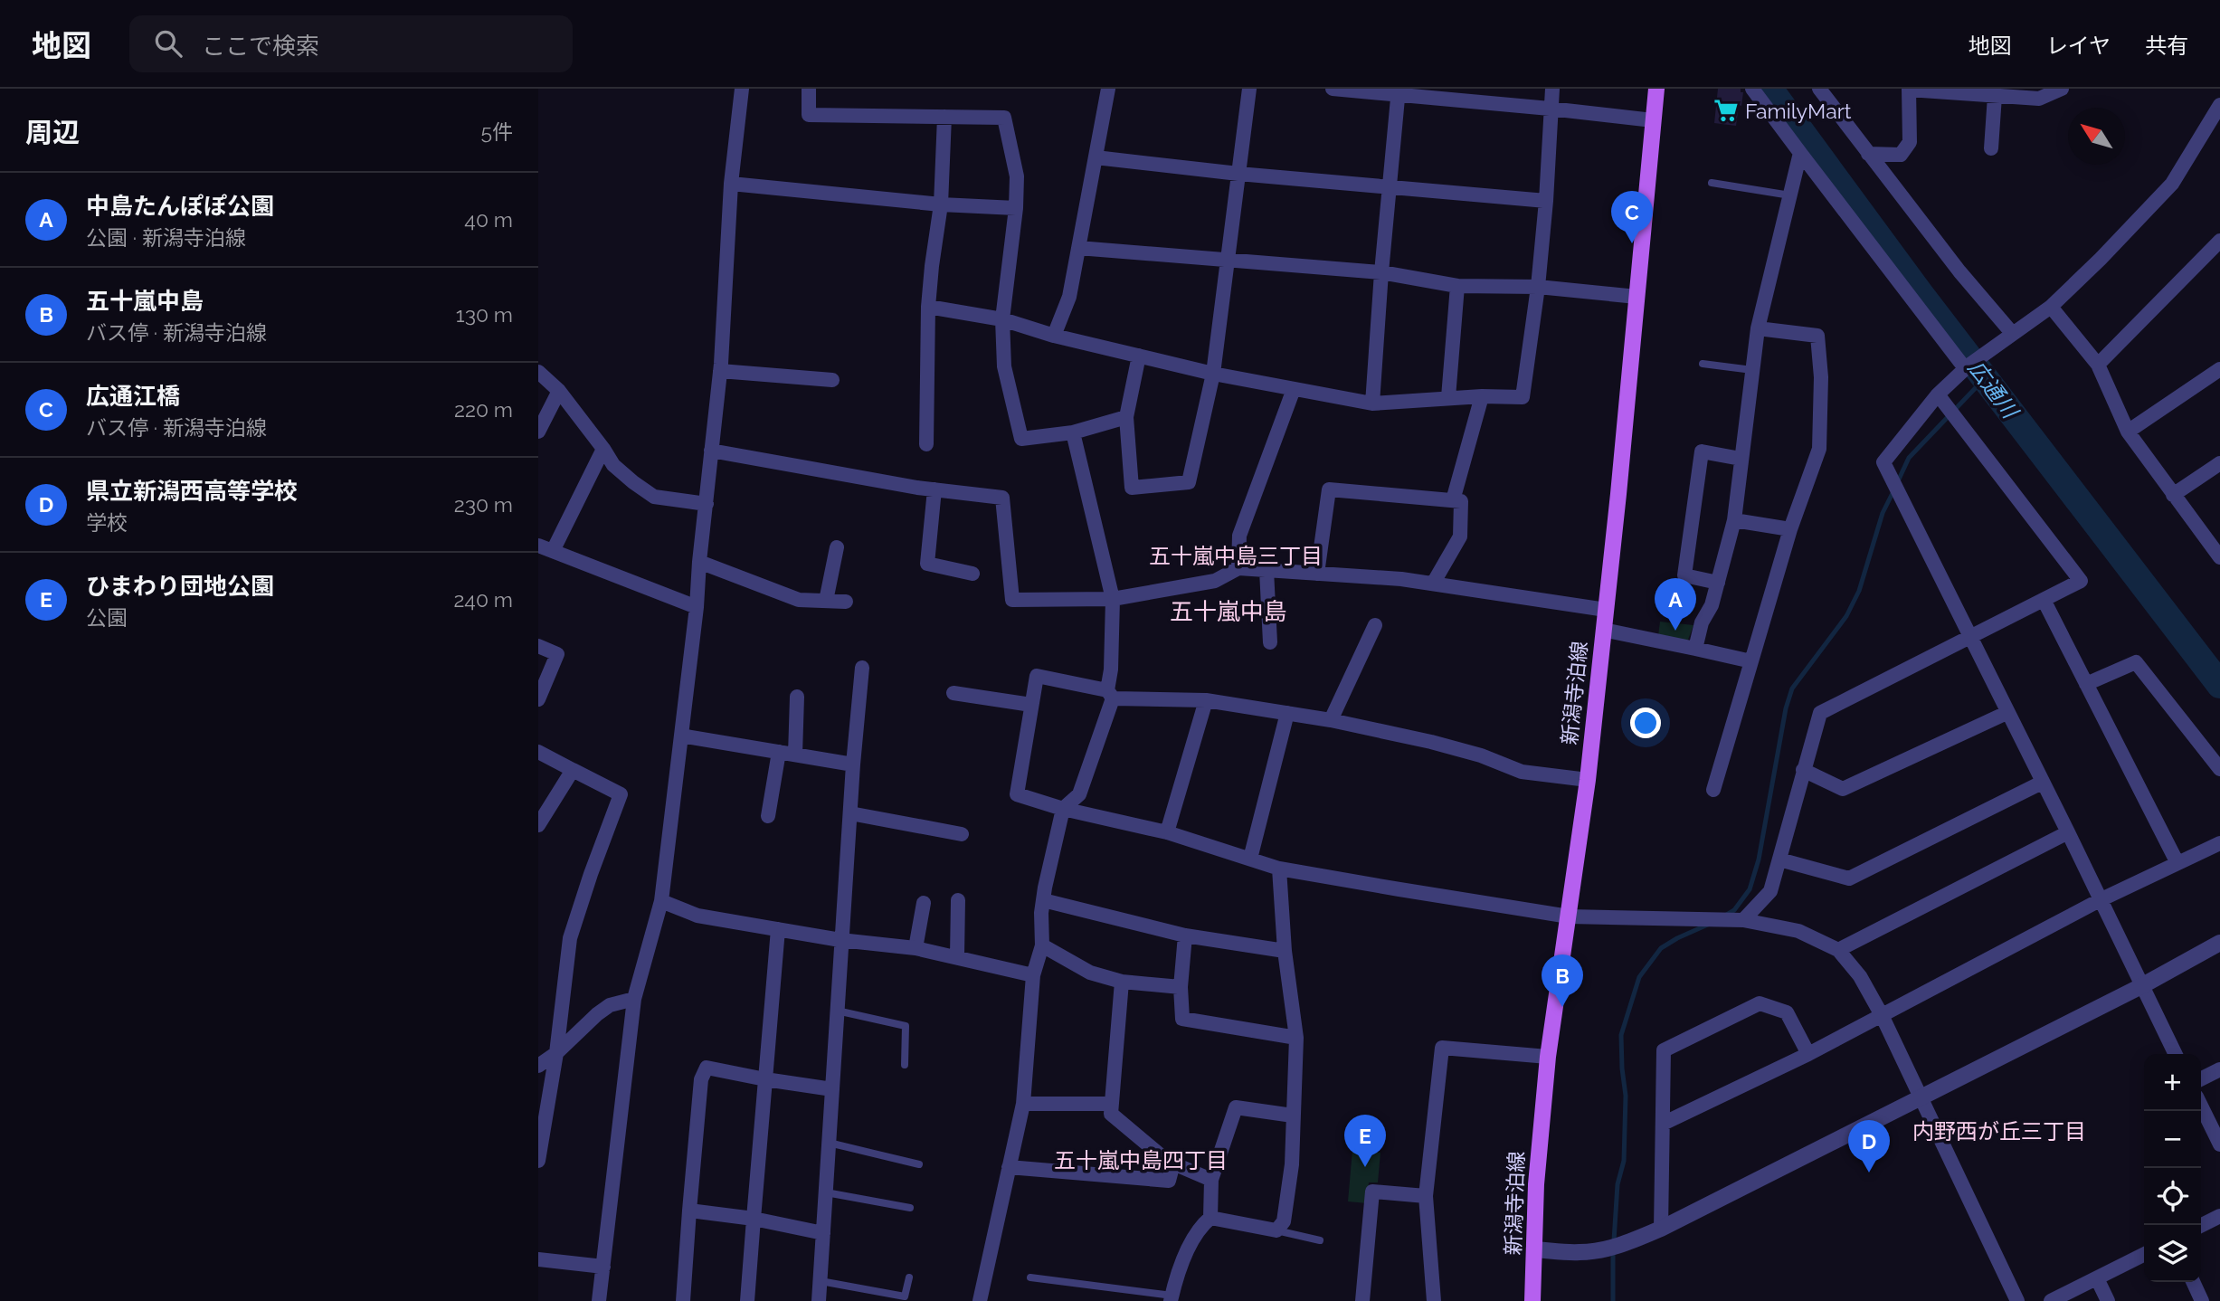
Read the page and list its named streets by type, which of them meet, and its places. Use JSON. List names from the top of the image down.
{
  "streets": {
    "main road": ["新潟寺泊線"]
  },
  "districts": [
    "五十嵐中島三丁目",
    "五十嵐中島",
    "内野西が丘三丁目",
    "五十嵐中島四丁目"
  ],
  "water": ["広通川"],
  "places": {
    "supermarket": ["FamilyMart"]
  },
  "north": "top left",
  "page": {
    "header": "地図",
    "search": "ここで検索",
    "nav": ["地図", "レイヤ", "共有"],
    "heading": ["周辺", "5件"],
    "list": [
      {
        "mark": "A",
        "name": "中島たんぽぽ公園",
        "note": "公園 · 新潟寺泊線",
        "value": "40 m"
      },
      {
        "mark": "B",
        "name": "五十嵐中島",
        "note": "バス停 · 新潟寺泊線",
        "value": "130 m"
      },
      {
        "mark": "C",
        "name": "広通江橋",
        "note": "バス停 · 新潟寺泊線",
        "value": "220 m"
      },
      {
        "mark": "D",
        "name": "県立新潟西高等学校",
        "note": "学校",
        "value": "230 m"
      },
      {
        "mark": "E",
        "name": "ひまわり団地公園",
        "note": "公園",
        "value": "240 m"
      }
    ],
    "pins": [
      "C",
      "A",
      "B",
      "E",
      "D"
    ],
    "map_buttons": ["+", "−"]
  }
}
